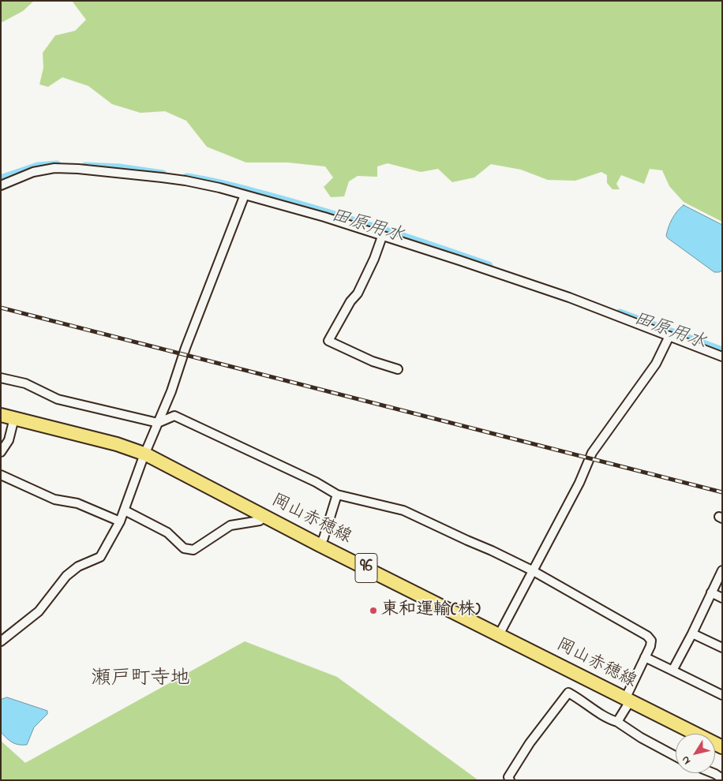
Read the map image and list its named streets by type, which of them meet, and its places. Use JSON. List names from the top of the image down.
{
  "streets": {
    "main road": ["岡山赤穂線", "96"]
  },
  "districts": ["瀬戸町寺地"],
  "water": ["田原用水"],
  "places": ["東和運輸(株)"],
  "north": "bottom left"
}
